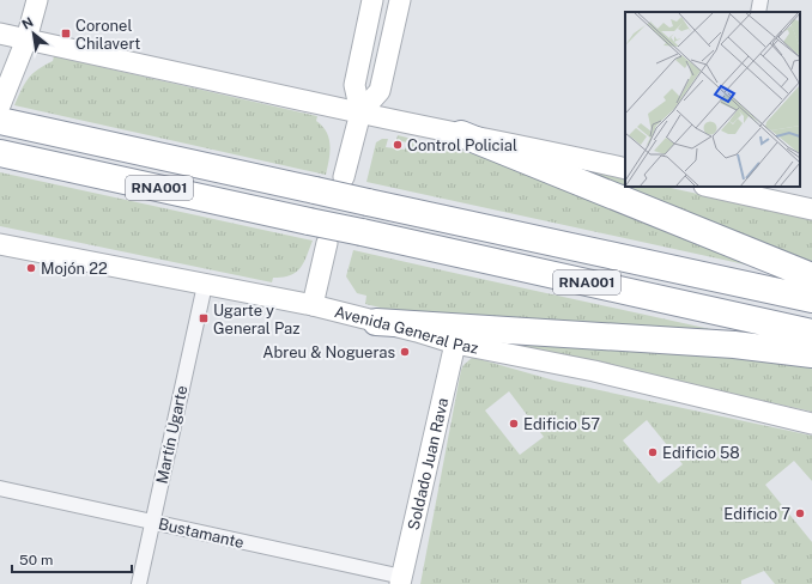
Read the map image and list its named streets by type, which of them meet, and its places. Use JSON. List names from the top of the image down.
{
  "streets": {
    "highway": ["RNA001"],
    "street": [
      "Avenida General Paz",
      "Martín Ugarte",
      "Soldado Juan Rava",
      "Bustamante"
    ]
  },
  "crossings": [
    ["Avenida General Paz", "Martín Ugarte"],
    ["Avenida General Paz", "Soldado Juan Rava"],
    ["Martín Ugarte", "Bustamante"],
    ["Soldado Juan Rava", "Bustamante"]
  ],
  "places": {
    "transit": ["Coronel Chilavert", "Ugarte y General Paz"],
    "other": [
      "Control Policial",
      "Mojón 22",
      "Abreu & Nogueras",
      "Edificio 57",
      "Edificio 58",
      "Edificio 7"
    ]
  },
  "scale_bar": "50 m",
  "north": "top left"
}
